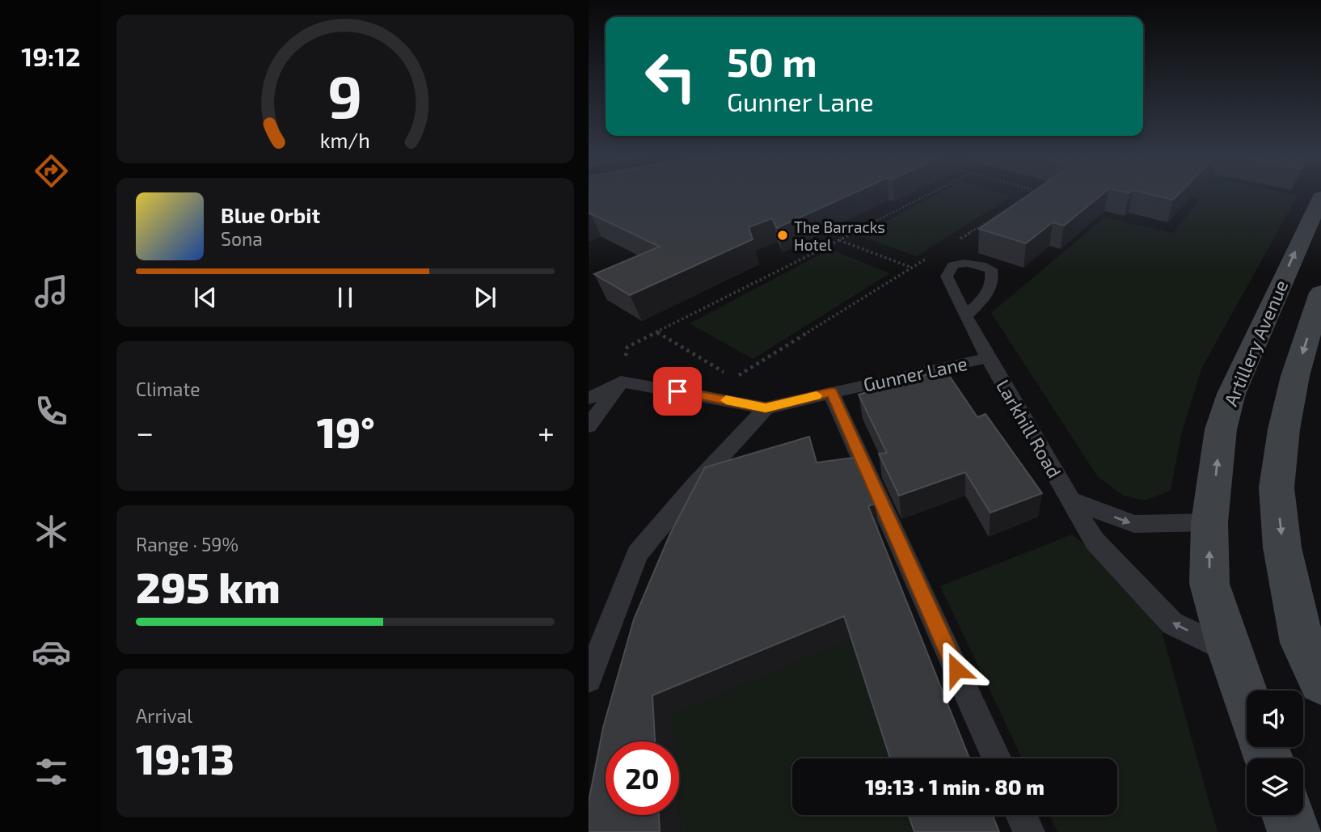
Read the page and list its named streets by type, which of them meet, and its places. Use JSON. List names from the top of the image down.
{
  "streets": {
    "street": ["Artillery Avenue"],
    "lane": ["Gunner Lane", "Larkhill Road"]
  },
  "crossings": [
    ["Artillery Avenue", "Larkhill Road"],
    ["Gunner Lane", "Larkhill Road"]
  ],
  "places": ["The Barracks Hotel"],
  "page": {
    "tabs": "19:12",
    "turn": ["50 m", "Gunner Lane"],
    "song": ["Blue Orbit", "Sona"],
    "tile": [
      "Climate",
      ["Range · 59%", "295 km"],
      ["Arrival", "19:13"]
    ],
    "heat": ["−", "19°", "+"],
    "limit": "20",
    "trip": "19:13 · 1 min · 80 m",
    "gauge": ["9", "km/h"]
  }
}
